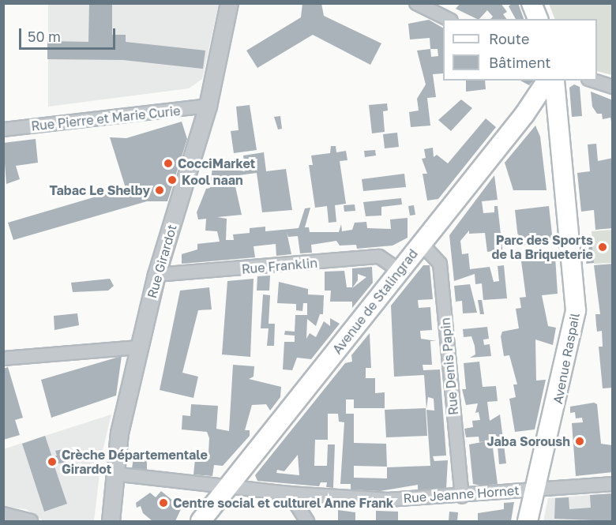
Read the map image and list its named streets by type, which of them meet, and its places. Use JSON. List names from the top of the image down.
{
  "streets": {
    "main road": ["Avenue de Stalingrad", "Avenue Raspail"],
    "street": [
      "Rue Pierre et Marie Curie",
      "Rue Girardot",
      "Rue Franklin",
      "Rue Denis Papin",
      "Rue Jeanne Hornet"
    ]
  },
  "crossings": [
    ["Rue Pierre et Marie Curie", "Rue Girardot"],
    ["Rue Girardot", "Rue Franklin"],
    ["Rue Girardot", "Rue Jeanne Hornet"],
    ["Rue Franklin", "Avenue de Stalingrad"],
    ["Avenue de Stalingrad", "Rue Denis Papin"],
    ["Avenue de Stalingrad", "Rue Jeanne Hornet"],
    ["Avenue Raspail", "Rue Jeanne Hornet"],
    ["Rue Denis Papin", "Rue Jeanne Hornet"]
  ],
  "places": [
    "CocciMarket",
    "Kool naan",
    "Tabac Le Shelby",
    "Parc des Sports de la Briqueterie",
    "Jaba Soroush",
    "Crèche Départementale Girardot",
    "Centre social et culturel Anne Frank"
  ],
  "legend": ["Route", "Bâtiment"],
  "scale_bar": "50 m"
}
